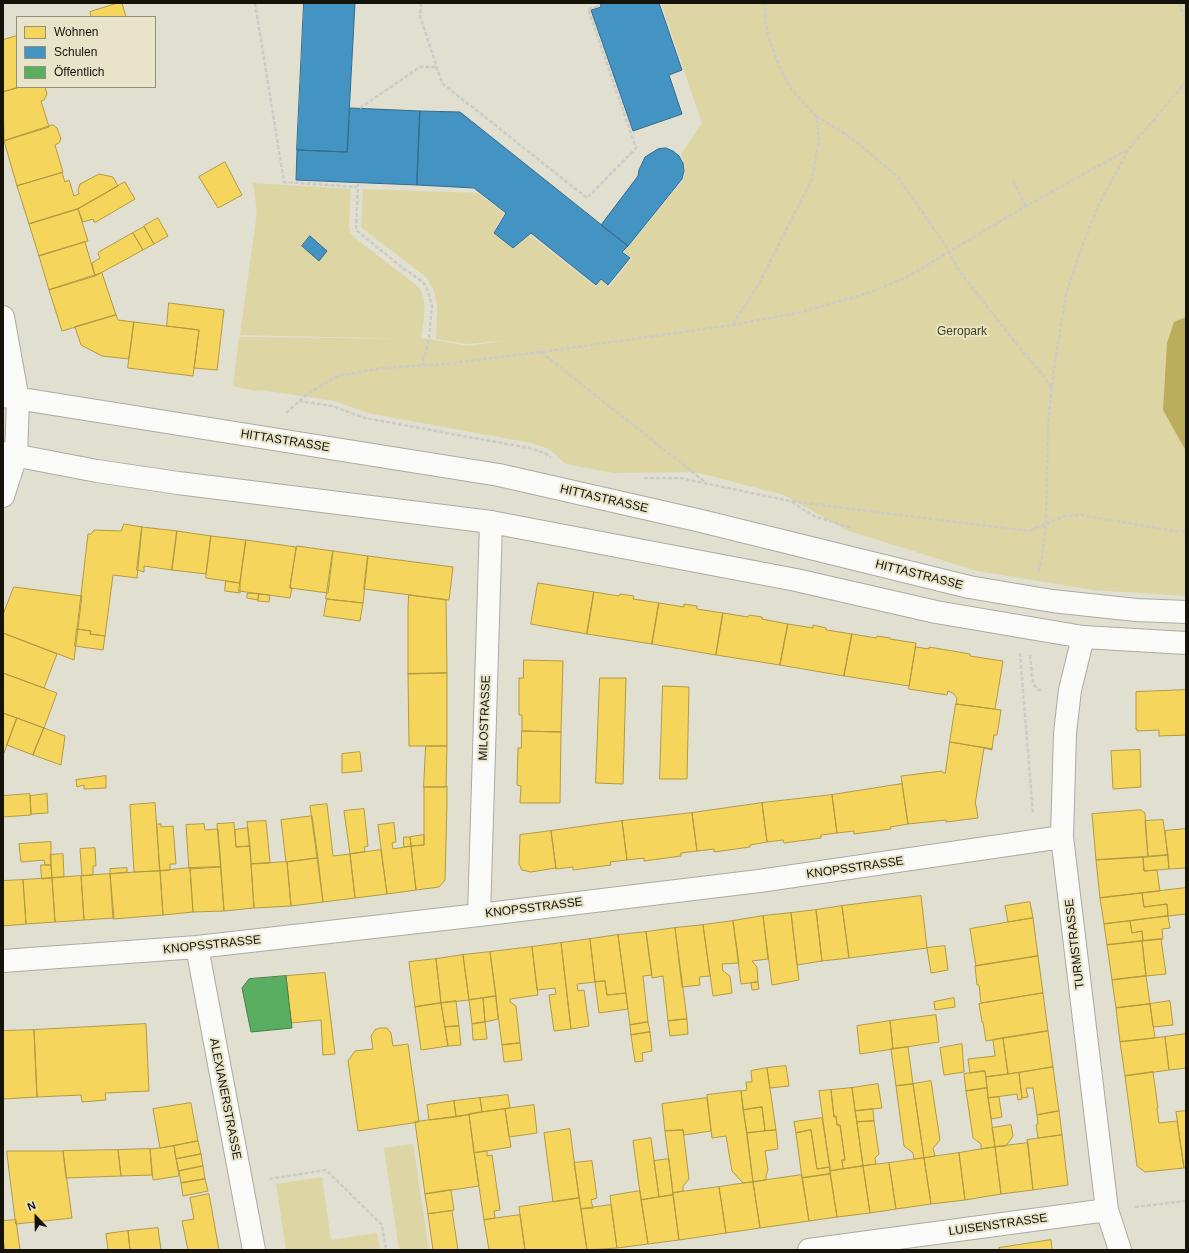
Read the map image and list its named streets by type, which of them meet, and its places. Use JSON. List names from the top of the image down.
{
  "streets": {
    "street": [
      "HITTASTRASSE",
      "MILOSTRASSE",
      "KNOPSSTRASSE",
      "TURMSTRASSE",
      "ALEXIANERSTRASSE",
      "LUISENSTRASSE"
    ]
  },
  "crossings": [
    ["MILOSTRASSE", "KNOPSSTRASSE"],
    ["KNOPSSTRASSE", "TURMSTRASSE"],
    ["KNOPSSTRASSE", "ALEXIANERSTRASSE"],
    ["TURMSTRASSE", "LUISENSTRASSE"]
  ],
  "parks": ["Geropark"],
  "legend": ["Wohnen", "Schulen", "Öffentlich"],
  "north": "top"
}
